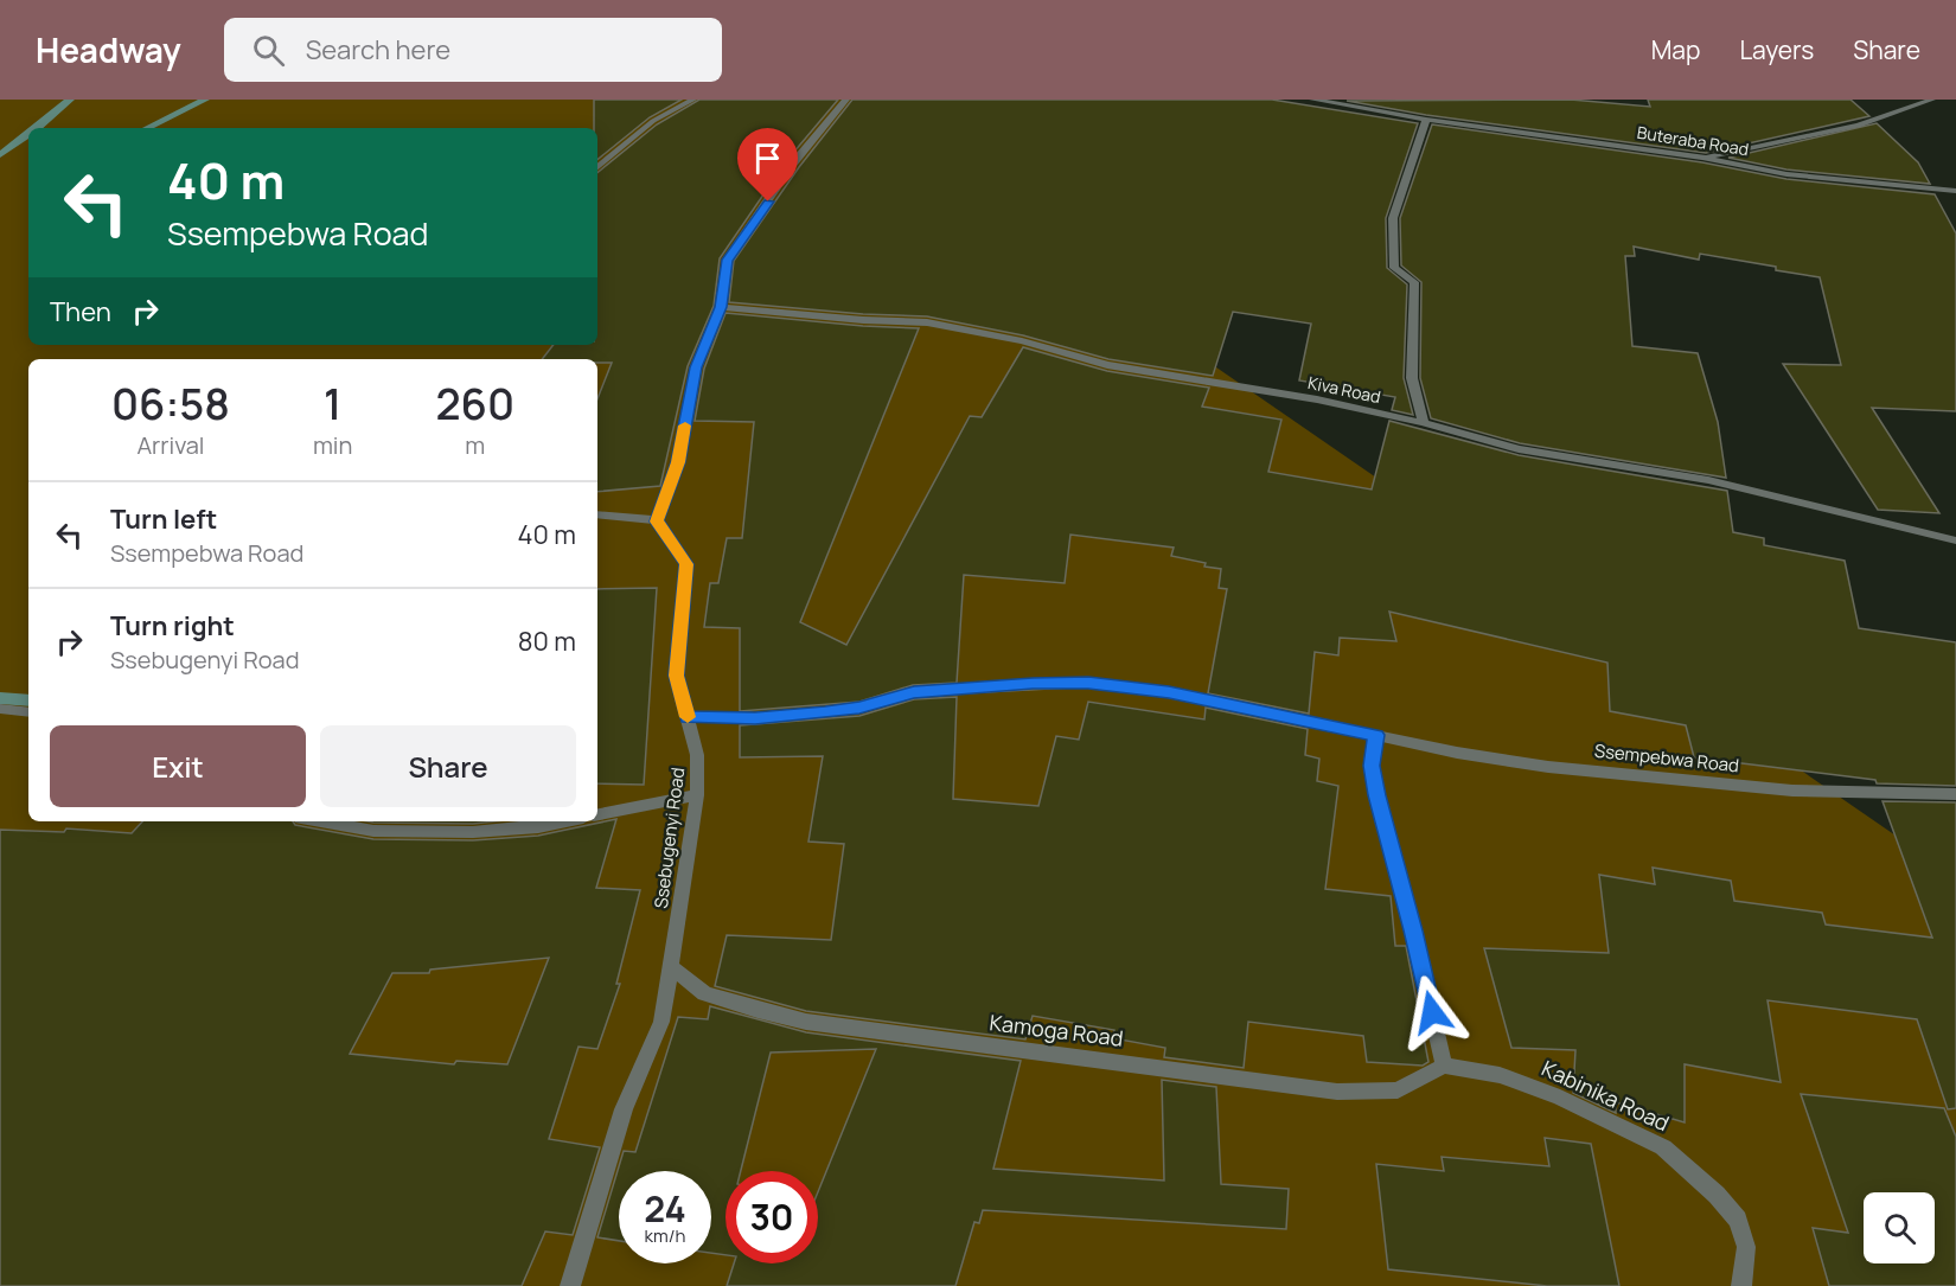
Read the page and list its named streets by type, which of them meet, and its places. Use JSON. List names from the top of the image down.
{
  "streets": {
    "street": [
      "Buteraba Road",
      "Kiva Road",
      "Ssempebwa Road",
      "Ssebugenyi Road",
      "Kamoga Road",
      "Kabinika Road"
    ]
  },
  "crossings": [
    ["Ssempebwa Road", "Ssebugenyi Road"],
    ["Ssebugenyi Road", "Kamoga Road"],
    ["Kamoga Road", "Kabinika Road"]
  ],
  "page": {
    "header": "Headway",
    "search": "Search here",
    "nav": ["Map", "Layers", "Share"],
    "turn": ["40 m", "Ssempebwa Road"],
    "then": "Then",
    "eta": [
      "06:58",
      "Arrival",
      "1",
      "min",
      "260",
      "m"
    ],
    "list": [
      {
        "name": "Turn left",
        "note": "Ssempebwa Road",
        "value": "40 m"
      },
      {
        "name": "Turn right",
        "note": "Ssebugenyi Road",
        "value": "80 m"
      }
    ],
    "buttons": ["Exit", "Share"],
    "speed": "24 km/h",
    "limit": "30"
  }
}
